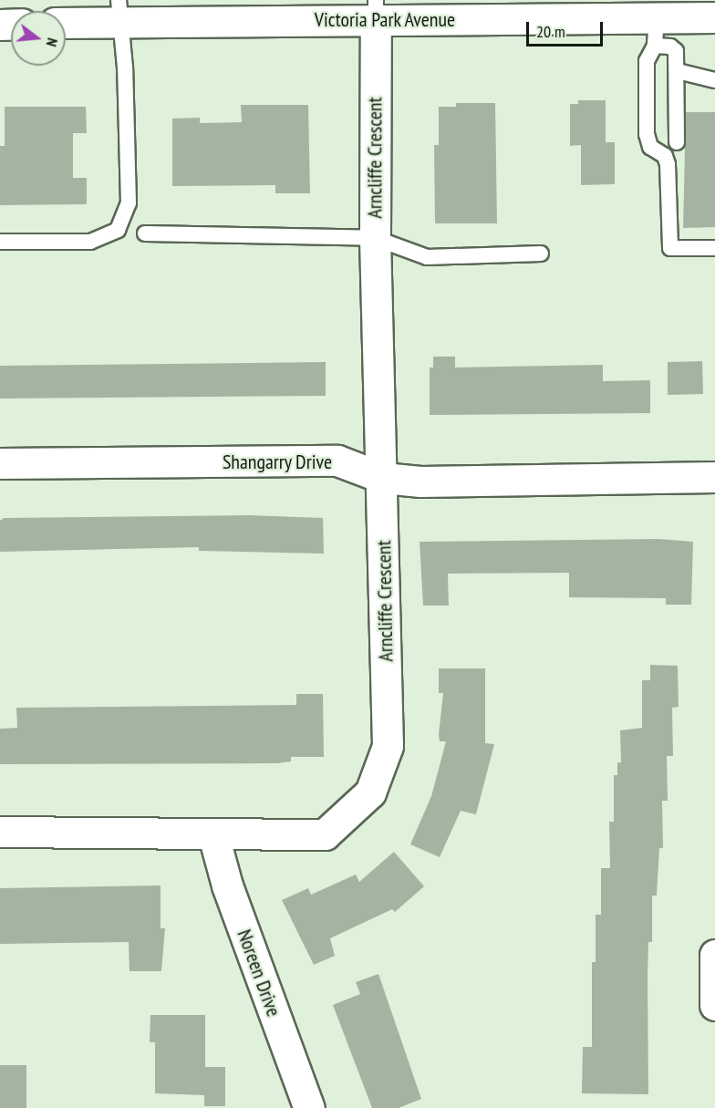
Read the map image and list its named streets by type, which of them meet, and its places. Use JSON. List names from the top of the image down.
{
  "streets": {
    "street": [
      "Victoria Park Avenue",
      "Arncliffe Crescent",
      "Shangarry Drive",
      "Noreen Drive"
    ]
  },
  "crossings": [
    ["Victoria Park Avenue", "Arncliffe Crescent"],
    ["Arncliffe Crescent", "Shangarry Drive"],
    ["Arncliffe Crescent", "Noreen Drive"]
  ],
  "scale_bar": "20 m",
  "north": "right"
}
